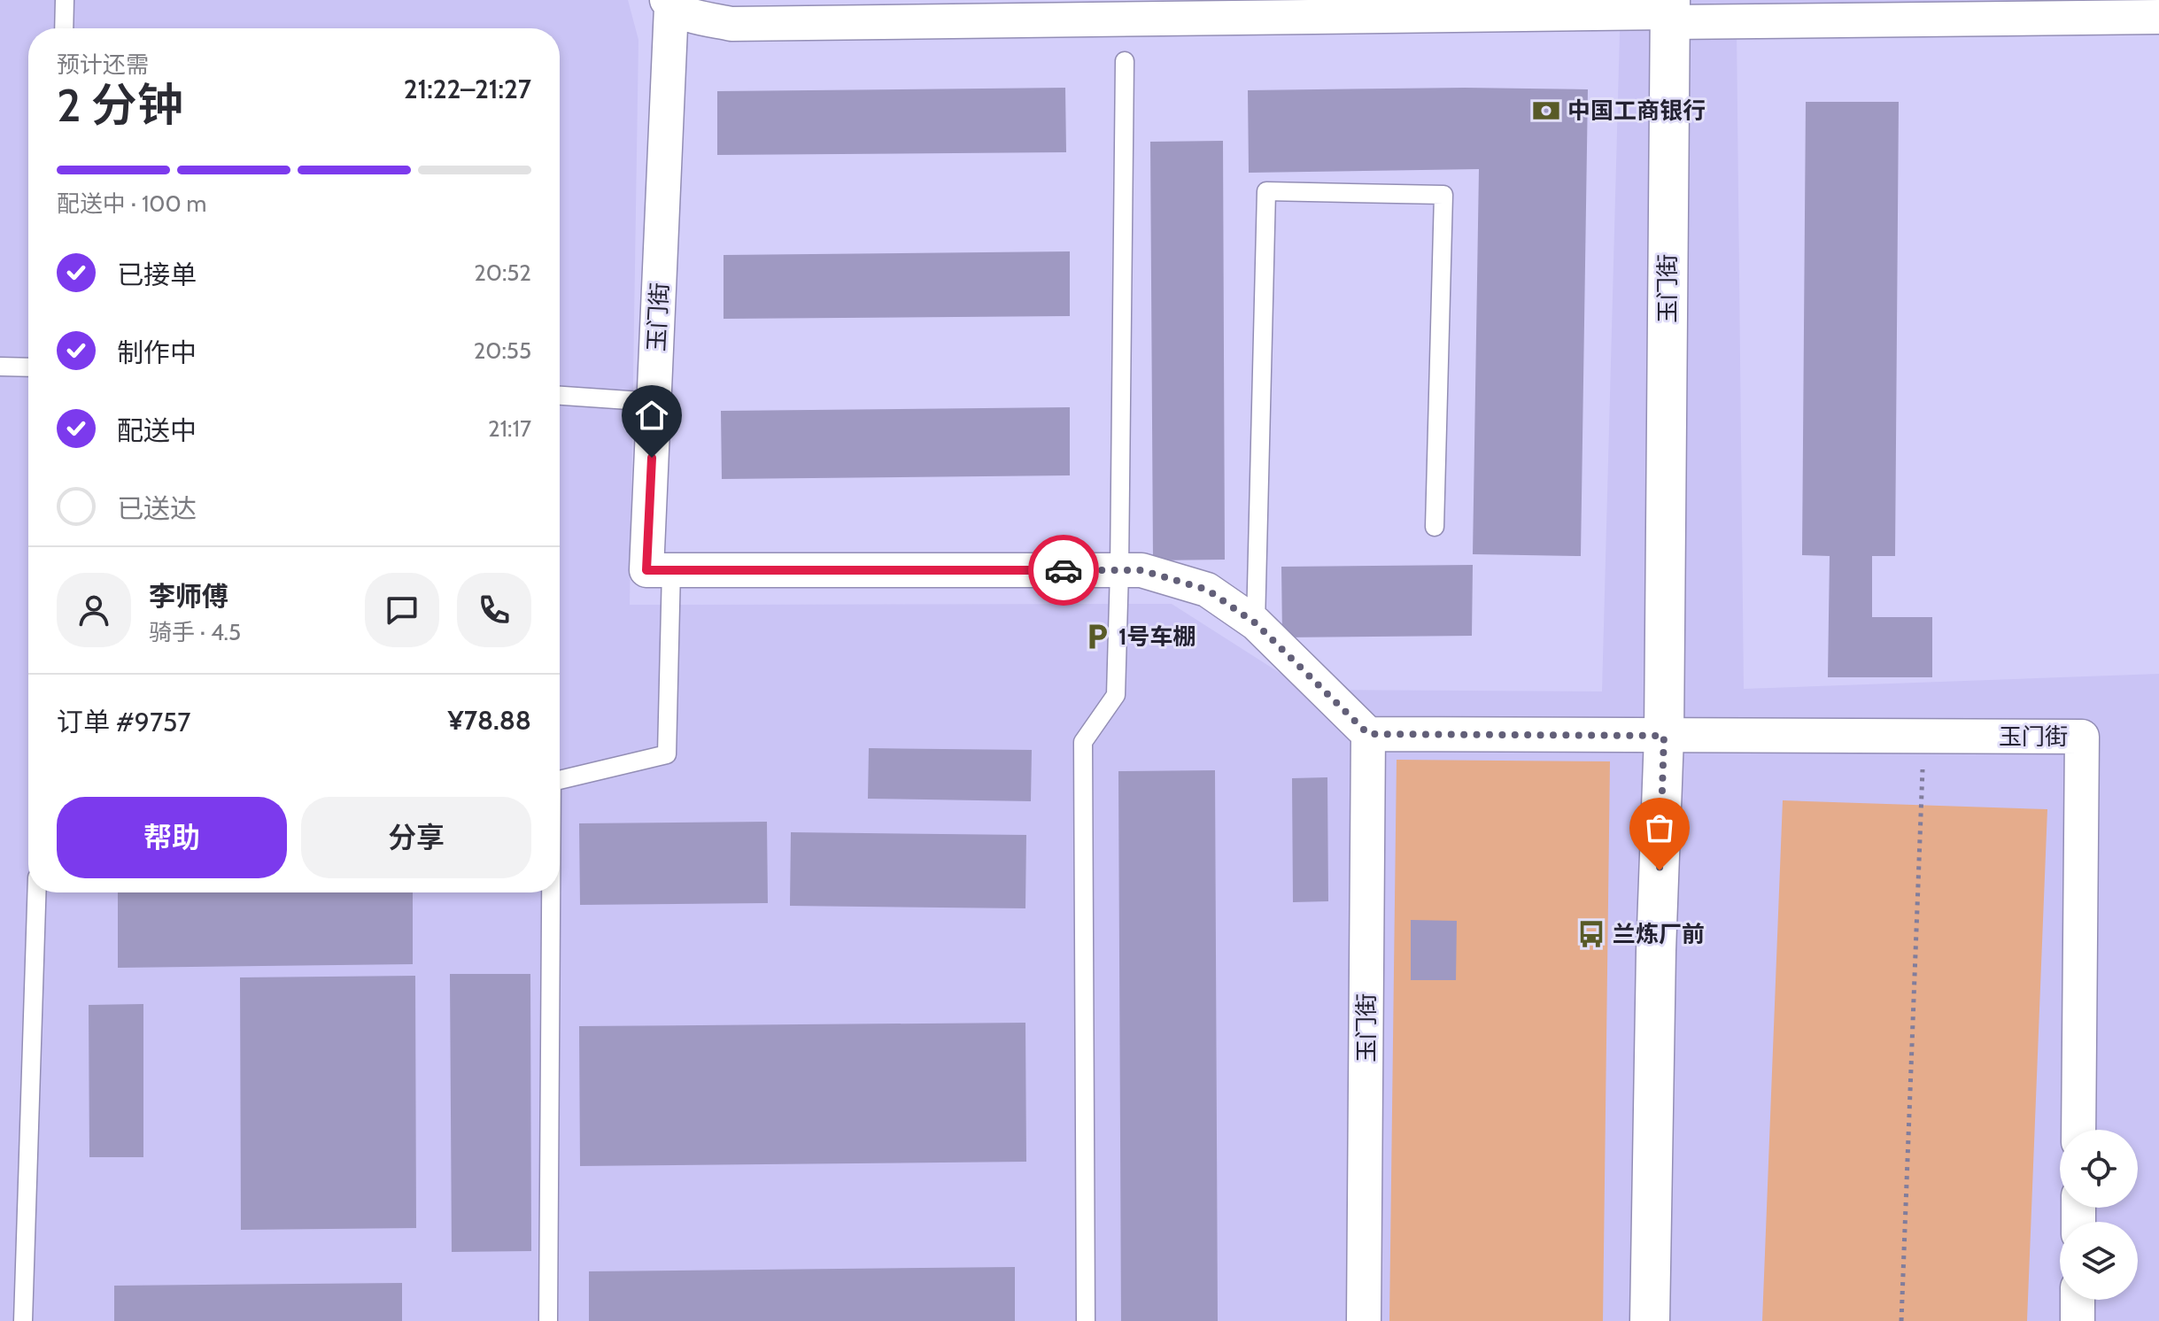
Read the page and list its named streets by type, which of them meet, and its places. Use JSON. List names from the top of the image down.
{
  "streets": {
    "street": ["玉门街"]
  },
  "places": {
    "bank": ["中国工商银行"],
    "parking": ["1号车棚"],
    "bus stop": ["兰炼厂前"]
  },
  "page": {
    "heading": ["2 分钟", "预计还需", "21:22–21:27"],
    "panel": [
      "李师傅",
      "骑手 · 4.5",
      "订单 #9757",
      "¥78.88"
    ],
    "bar": "配送中 · 100 m",
    "list": [
      ["已接单", "20:52"],
      ["制作中", "20:55"],
      ["配送中", "21:17"],
      "已送达"
    ],
    "buttons": ["帮助", "分享"]
  }
}
